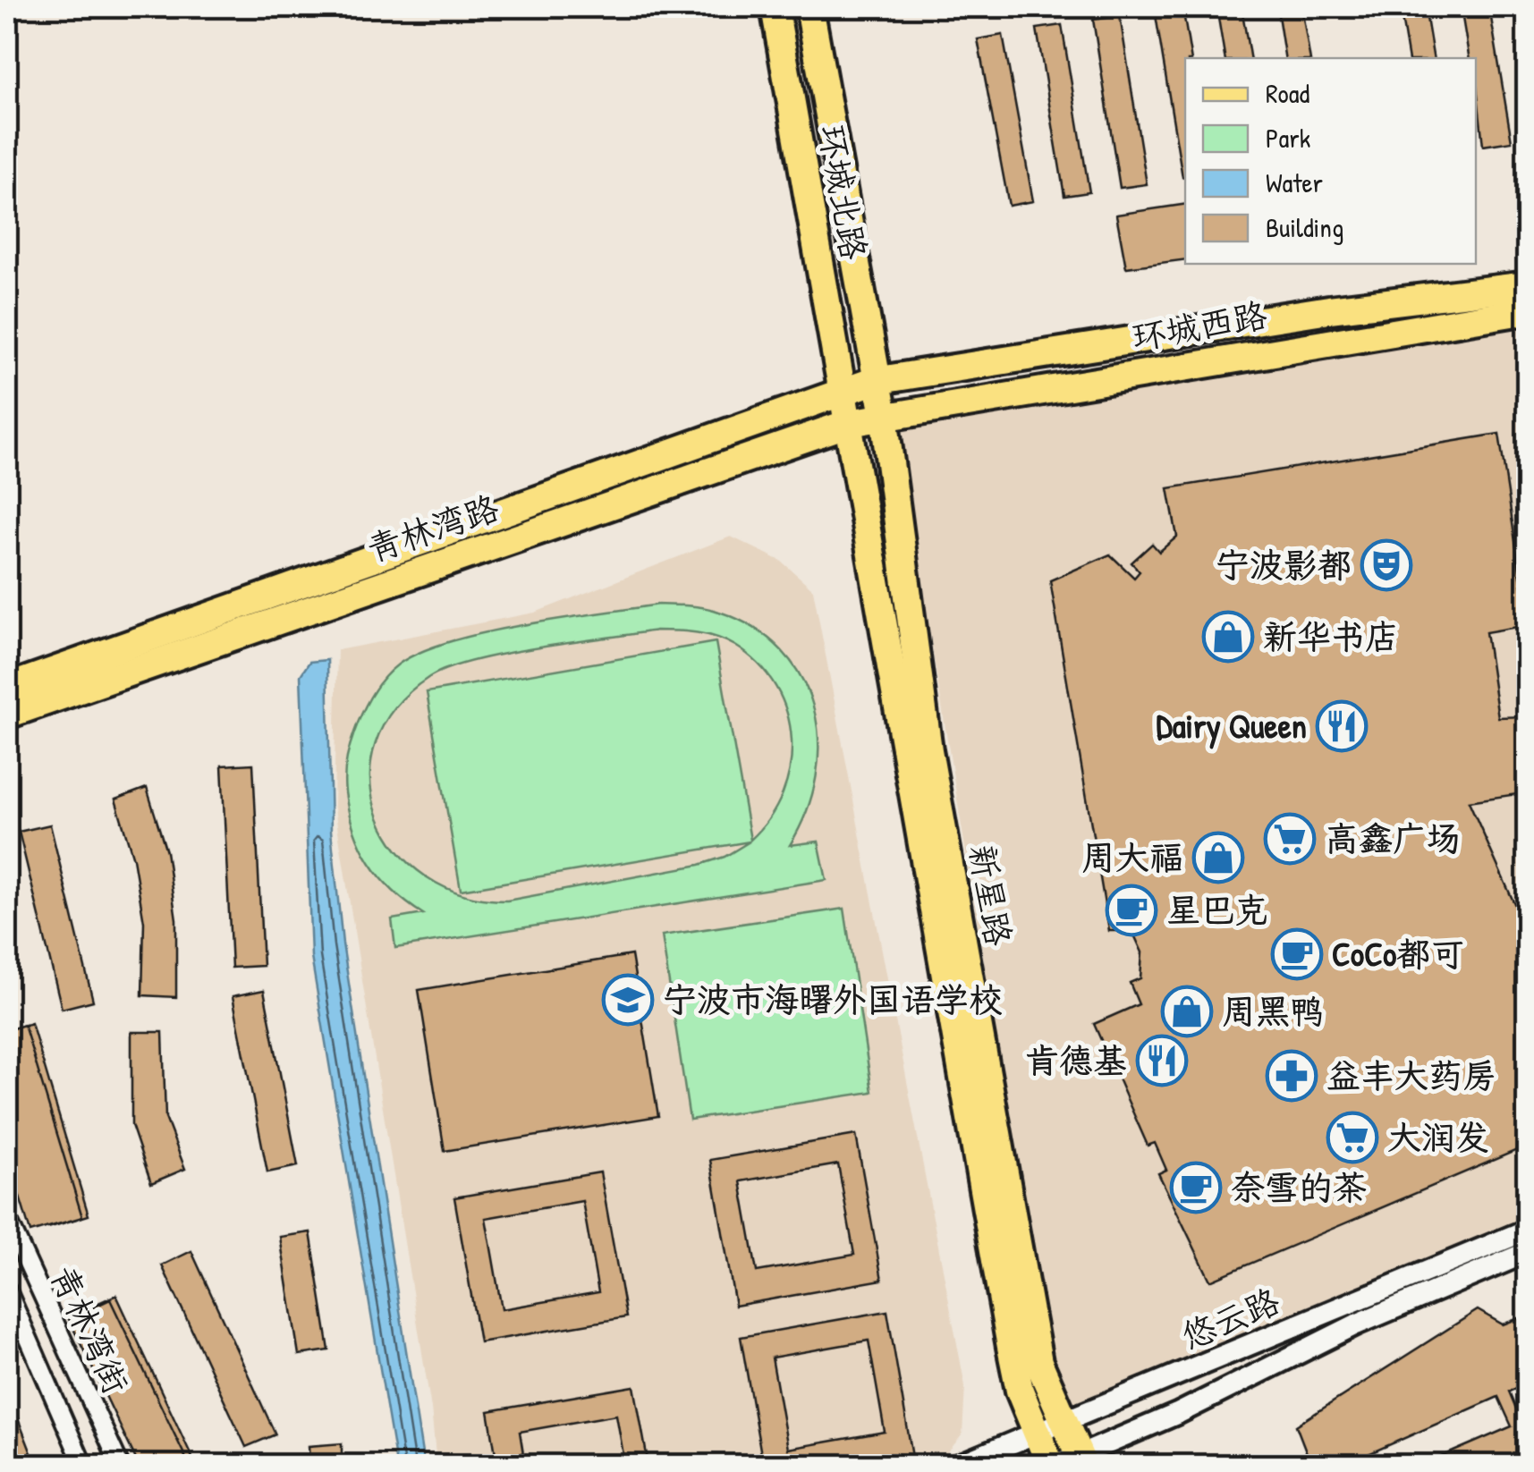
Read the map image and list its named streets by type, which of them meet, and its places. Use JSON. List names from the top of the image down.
{
  "streets": {
    "main road": [
      "环城北路",
      "环城西路",
      "青林湾路",
      "新星路"
    ],
    "street": ["悠云路", "青林湾街"]
  },
  "crossings": [
    ["环城北路", "青林湾路"],
    ["环城北路", "新星路"],
    ["环城西路", "青林湾路"],
    ["环城西路", "新星路"],
    ["青林湾路", "新星路"],
    ["新星路", "悠云路"]
  ],
  "places": {
    "theatre": ["宁波影都"],
    "shop": ["新华书店", "周大福", "周黑鸭"],
    "restaurant": ["Dairy Queen", "肯德基"],
    "supermarket": ["高鑫广场", "大润发"],
    "cafe": ["星巴克", "CoCo都可", "奈雪的茶"],
    "school or university": ["宁波市海曙外国语学校"],
    "pharmacy": ["益丰大药房"]
  },
  "legend": [
    "Road",
    "Park",
    "Water",
    "Building"
  ]
}
